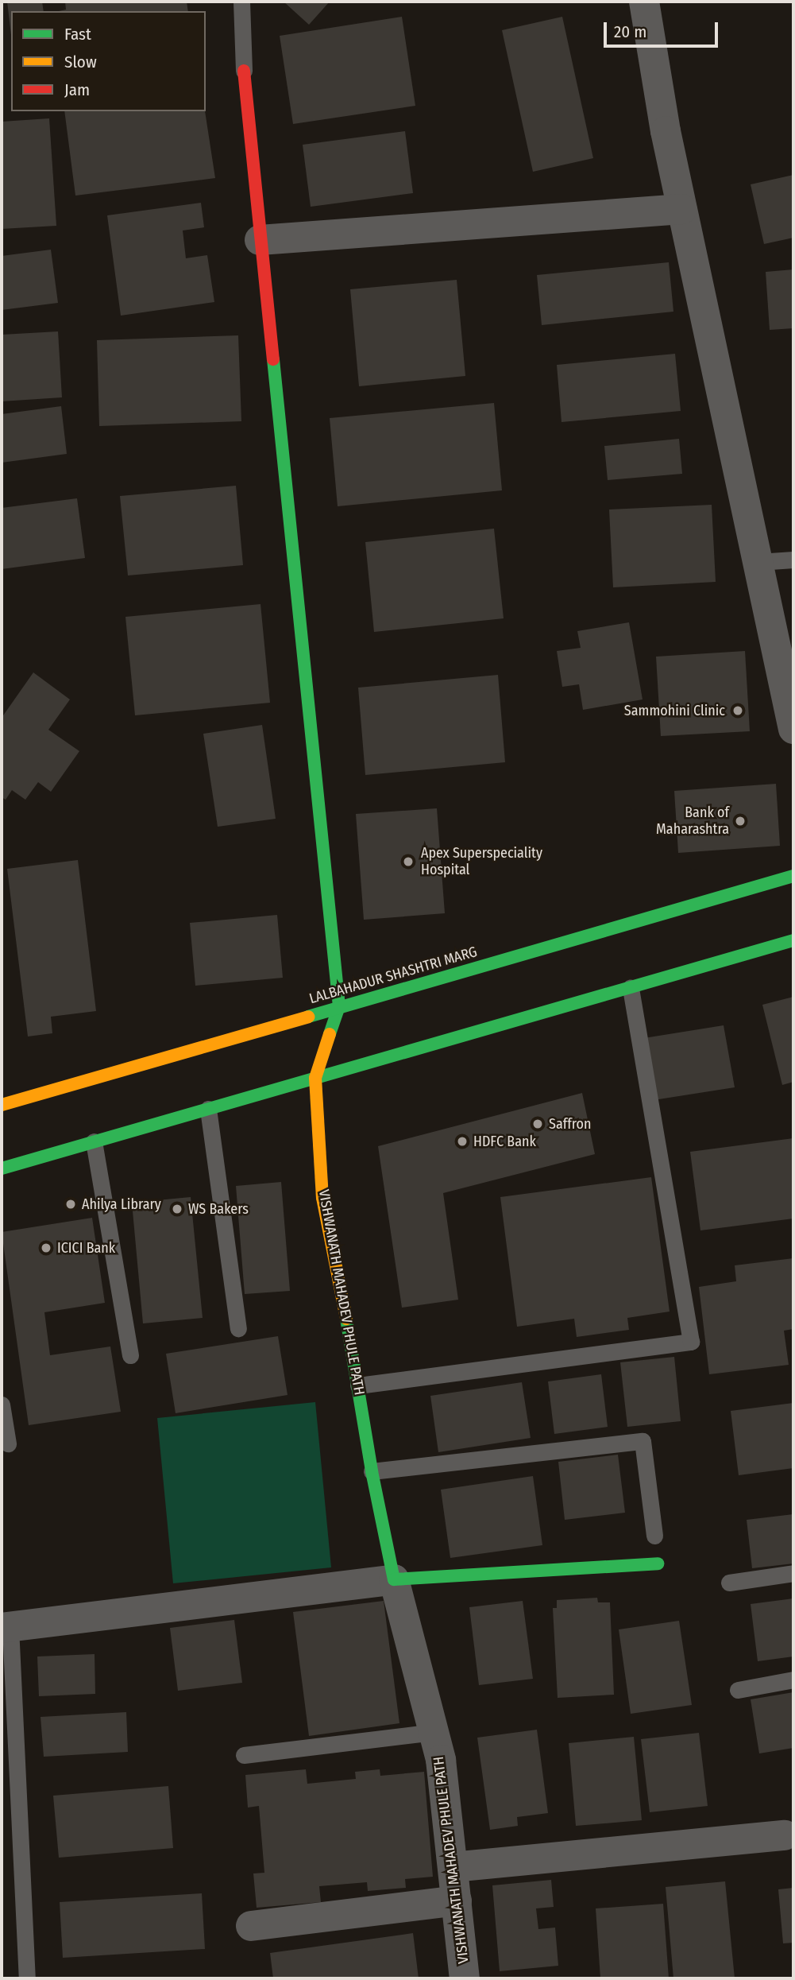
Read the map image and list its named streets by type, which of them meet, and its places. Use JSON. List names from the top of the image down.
{
  "streets": {
    "street": ["LALBAHADUR SHASHTRI MARG", "VISHWANATH MAHADEV PHULE PATH"]
  },
  "crossings": [
    ["LALBAHADUR SHASHTRI MARG", "VISHWANATH MAHADEV PHULE PATH"]
  ],
  "places": [
    "Sammohini Clinic",
    "Bank of Maharashtra",
    "Apex Superspeciality Hospital",
    "Saffron",
    "HDFC Bank",
    "Ahilya Library",
    "WS Bakers",
    "ICICI Bank"
  ],
  "legend": ["Fast", "Slow", "Jam"],
  "scale_bar": "20 m"
}
